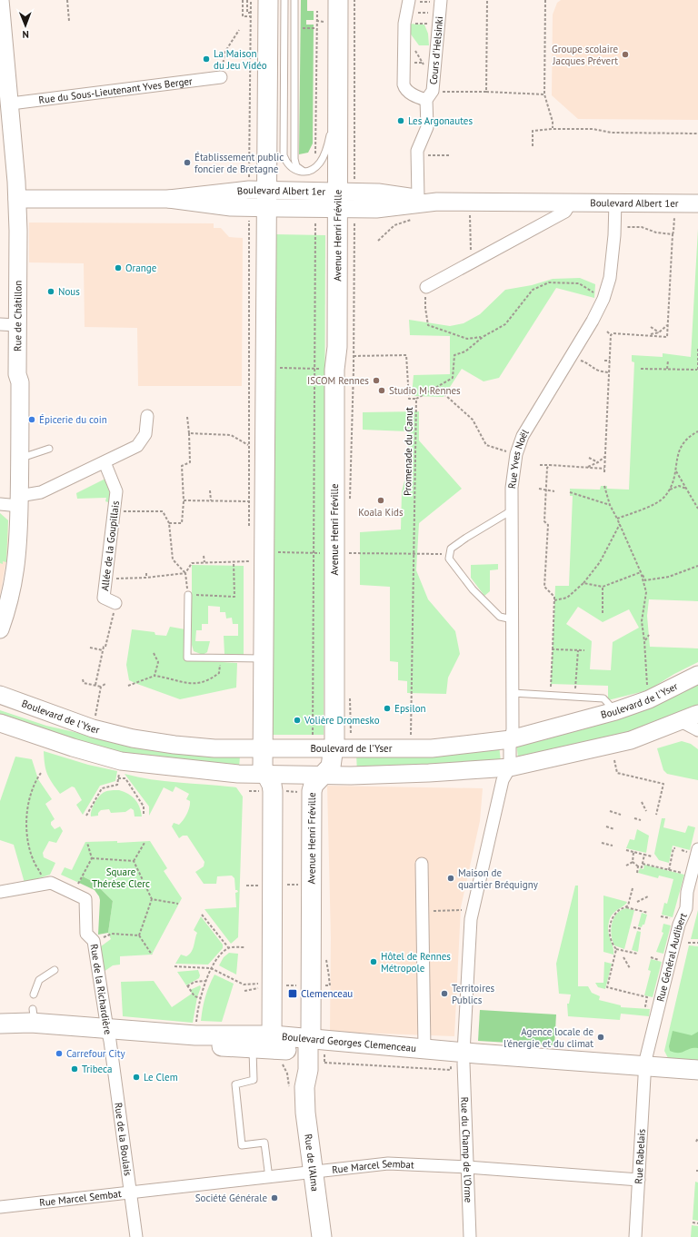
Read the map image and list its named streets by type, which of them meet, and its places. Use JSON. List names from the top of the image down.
{
  "streets": {
    "main road": [
      "Boulevard Albert 1er",
      "Avenue Henri Fréville",
      "Rue de Châtillon",
      "Boulevard de l'Yser",
      "Boulevard Georges Clemenceau",
      "Rue de l'Alma"
    ],
    "street": [
      "Cours d'Helsinki",
      "Rue du Sous-Lieutenant Yves Berger",
      "Rue Yves Noël",
      "Allée de la Goupillais",
      "Rue Général Audibert",
      "Rue de la Richardière",
      "Rue de la Boulais",
      "Rue du Champ de l'Orme",
      "Rue Rabelais",
      "Rue Marcel Sembat"
    ],
    "path": ["Promenade du Canut"]
  },
  "crossings": [
    ["Cours d'Helsinki", "Boulevard Albert 1er"],
    ["Rue du Sous-Lieutenant Yves Berger", "Rue de Châtillon"],
    ["Boulevard Albert 1er", "Avenue Henri Fréville"],
    ["Boulevard Albert 1er", "Rue de Châtillon"],
    ["Boulevard Albert 1er", "Rue Yves Noël"],
    ["Avenue Henri Fréville", "Boulevard de l'Yser"],
    ["Avenue Henri Fréville", "Boulevard Georges Clemenceau"],
    ["Avenue Henri Fréville", "Rue de l'Alma"],
    ["Promenade du Canut", "Rue Yves Noël"],
    ["Rue Yves Noël", "Boulevard de l'Yser"],
    ["Rue Yves Noël", "Rue du Champ de l'Orme"],
    ["Rue Général Audibert", "Boulevard Georges Clemenceau"],
    ["Rue Général Audibert", "Rue Rabelais"],
    ["Rue de la Richardière", "Boulevard Georges Clemenceau"],
    ["Rue de la Richardière", "Rue de la Boulais"],
    ["Boulevard Georges Clemenceau", "Rue de la Boulais"],
    ["Boulevard Georges Clemenceau", "Rue du Champ de l'Orme"],
    ["Boulevard Georges Clemenceau", "Rue Rabelais"],
    ["Boulevard Georges Clemenceau", "Rue de l'Alma"],
    ["Rue de la Boulais", "Rue Marcel Sembat"],
    ["Rue du Champ de l'Orme", "Rue Marcel Sembat"],
    ["Rue Rabelais", "Rue Marcel Sembat"],
    ["Rue de l'Alma", "Rue Marcel Sembat"]
  ],
  "parks": ["Square Thérèse Clerc"],
  "places": {
    "other": [
      "Groupe scolaire Jacques Prévert",
      "La Maison du Jeu Vidéo",
      "Les Argonautes",
      "Établissement public foncier de Bretagne",
      "Orange",
      "Nous",
      "ISCOM Rennes",
      "Studio M Rennes",
      "Épicerie du coin",
      "Koala Kids",
      "Epsilon",
      "Volière Dromesko",
      "Maison de quartier Bréquigny",
      "Hôtel de Rennes Métropole",
      "Territoires Publics",
      "Agence locale de l'énergie et du climat",
      "Carrefour City",
      "Tribeca",
      "Le Clem",
      "Société Générale"
    ],
    "transit": ["Clemenceau"]
  },
  "north": "bottom"
}
